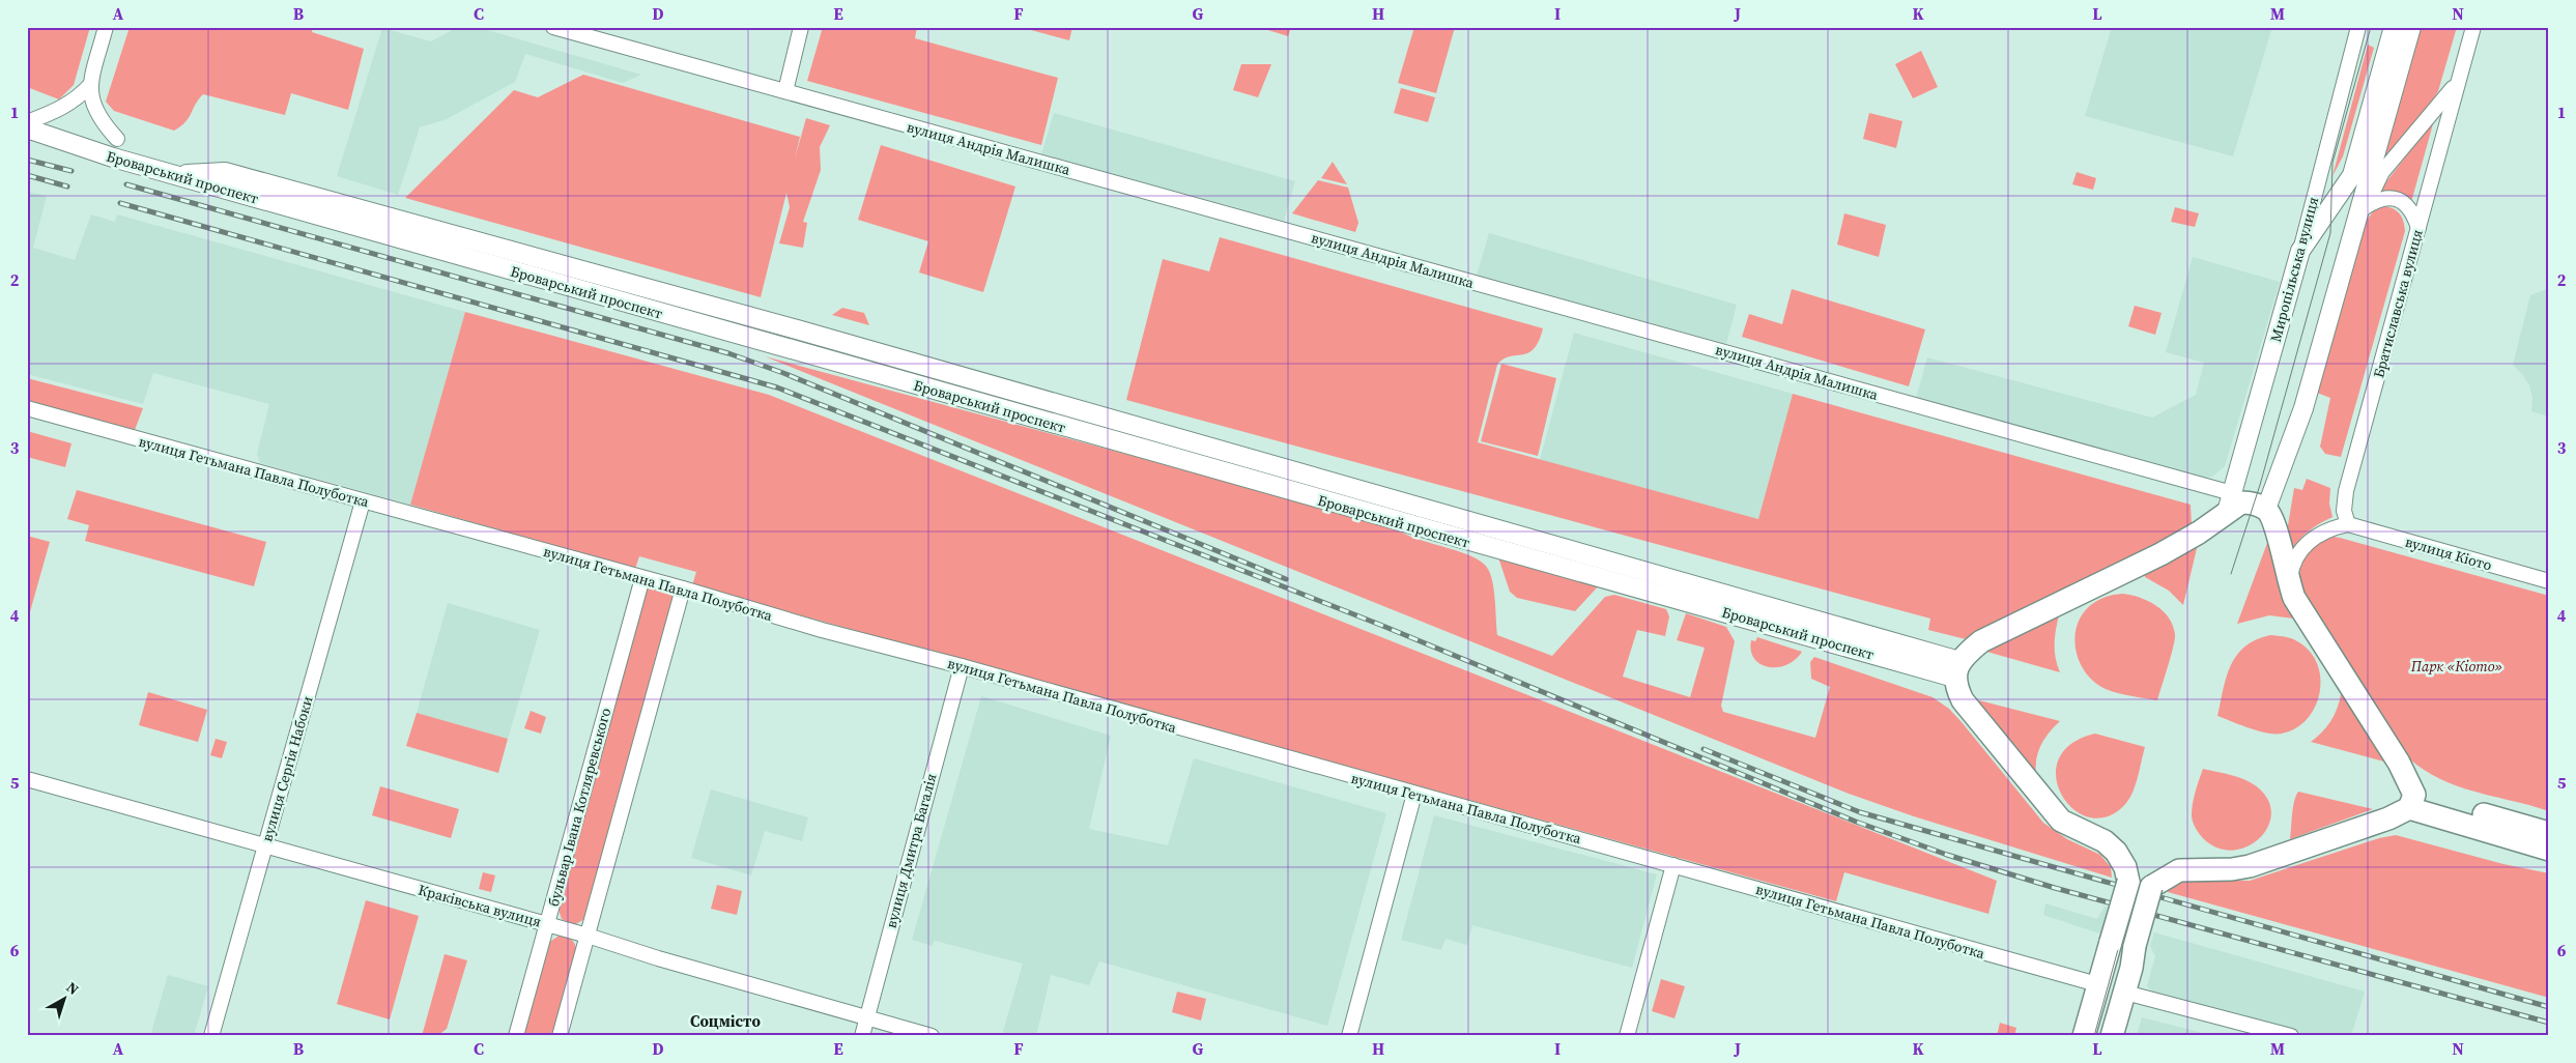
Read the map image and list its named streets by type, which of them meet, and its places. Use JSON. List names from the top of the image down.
{
  "streets": {
    "main road": ["Броварський проспект", "Миропільська вулиця", "Братиславська вулиця"],
    "street": [
      "вулиця Андрія Малишка",
      "вулиця Гетьмана Павла Полуботка",
      "вулиця Кіото",
      "вулиця Сергія Набоки",
      "бульвар Івана Котляревського",
      "вулиця Дмитра Багалія",
      "Краківська вулиця"
    ]
  },
  "crossings": [
    ["вулиця Андрія Малишка", "Миропільська вулиця"],
    ["Братиславська вулиця", "вулиця Кіото"],
    ["вулиця Гетьмана Павла Полуботка", "вулиця Сергія Набоки"],
    ["вулиця Гетьмана Павла Полуботка", "бульвар Івана Котляревського"],
    ["вулиця Гетьмана Павла Полуботка", "вулиця Дмитра Багалія"],
    ["вулиця Сергія Набоки", "Краківська вулиця"],
    ["бульвар Івана Котляревського", "Краківська вулиця"],
    ["вулиця Дмитра Багалія", "Краківська вулиця"]
  ],
  "districts": ["Соцмісто"],
  "parks": ["Парк «Кіото»"],
  "north": "top right",
  "grid": {
    "columns": [
      "A",
      "B",
      "C",
      "D",
      "E",
      "F",
      "G",
      "H",
      "I",
      "J",
      "K",
      "L",
      "M",
      "N"
    ],
    "rows": [
      "1",
      "2",
      "3",
      "4",
      "5",
      "6"
    ]
  }
}
